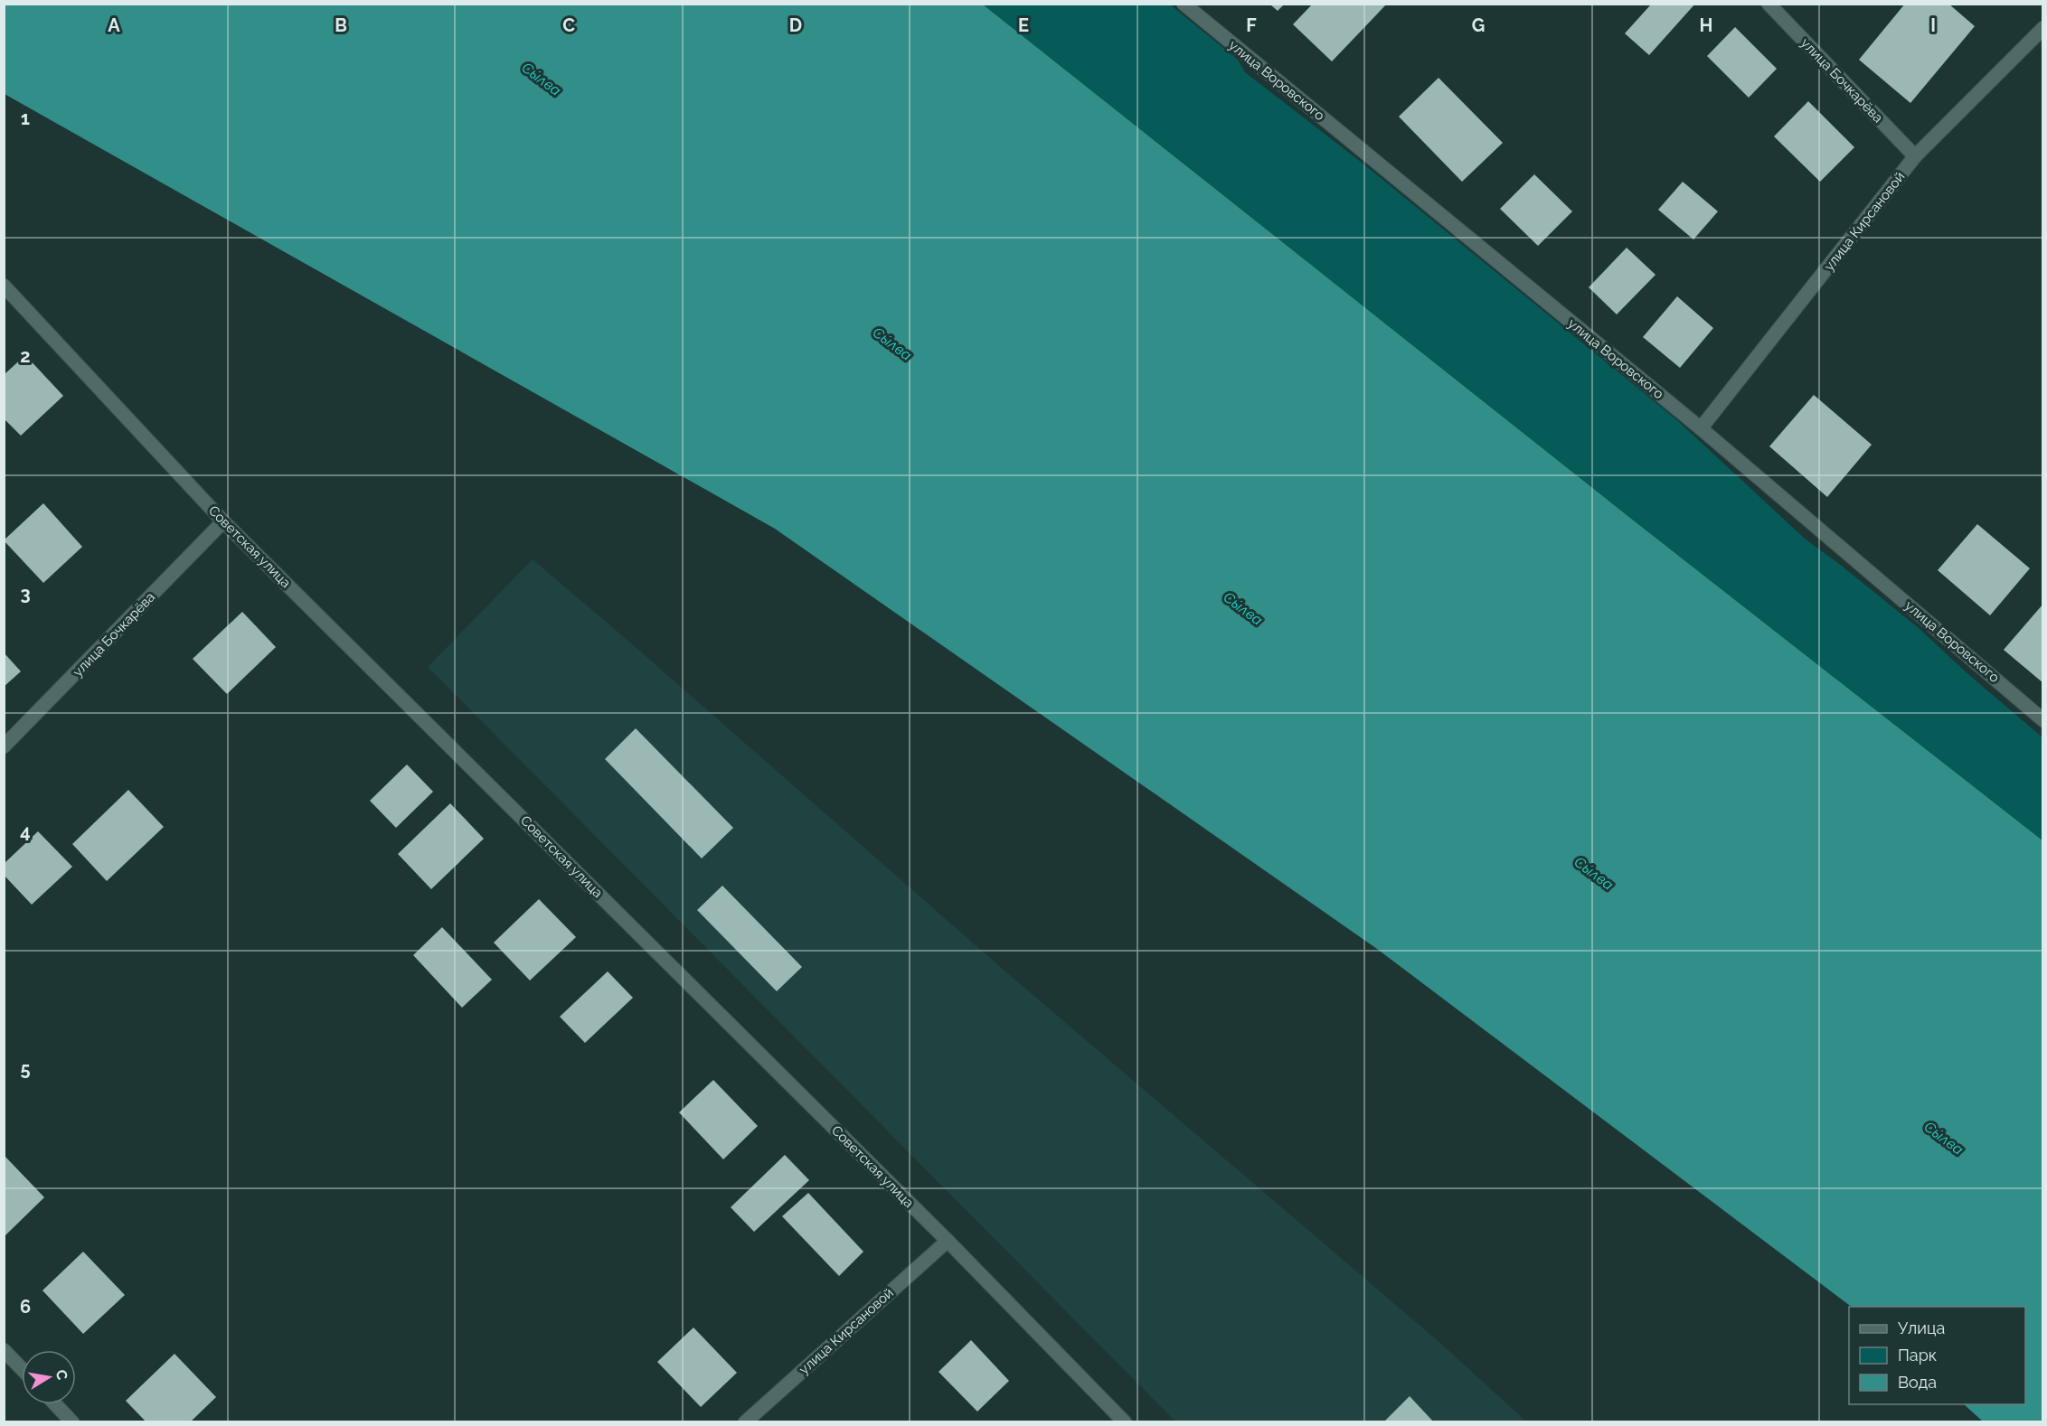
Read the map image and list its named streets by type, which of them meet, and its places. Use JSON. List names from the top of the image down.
{
  "streets": {
    "street": [
      "улица Воровского",
      "улица Бочкарёва",
      "улица Кирсановой",
      "Советская улица"
    ]
  },
  "crossings": [
    ["улица Воровского", "улица Кирсановой"],
    ["улица Бочкарёва", "улица Кирсановой"],
    ["улица Бочкарёва", "Советская улица"],
    ["улица Кирсановой", "Советская улица"]
  ],
  "water": ["Сы́лва"],
  "legend": ["Улица", "Парк", "Вода"],
  "north": "right",
  "grid": {
    "columns": [
      "A",
      "B",
      "C",
      "D",
      "E",
      "F",
      "G",
      "H",
      "I"
    ],
    "rows": [
      "1",
      "2",
      "3",
      "4",
      "5",
      "6"
    ]
  }
}
